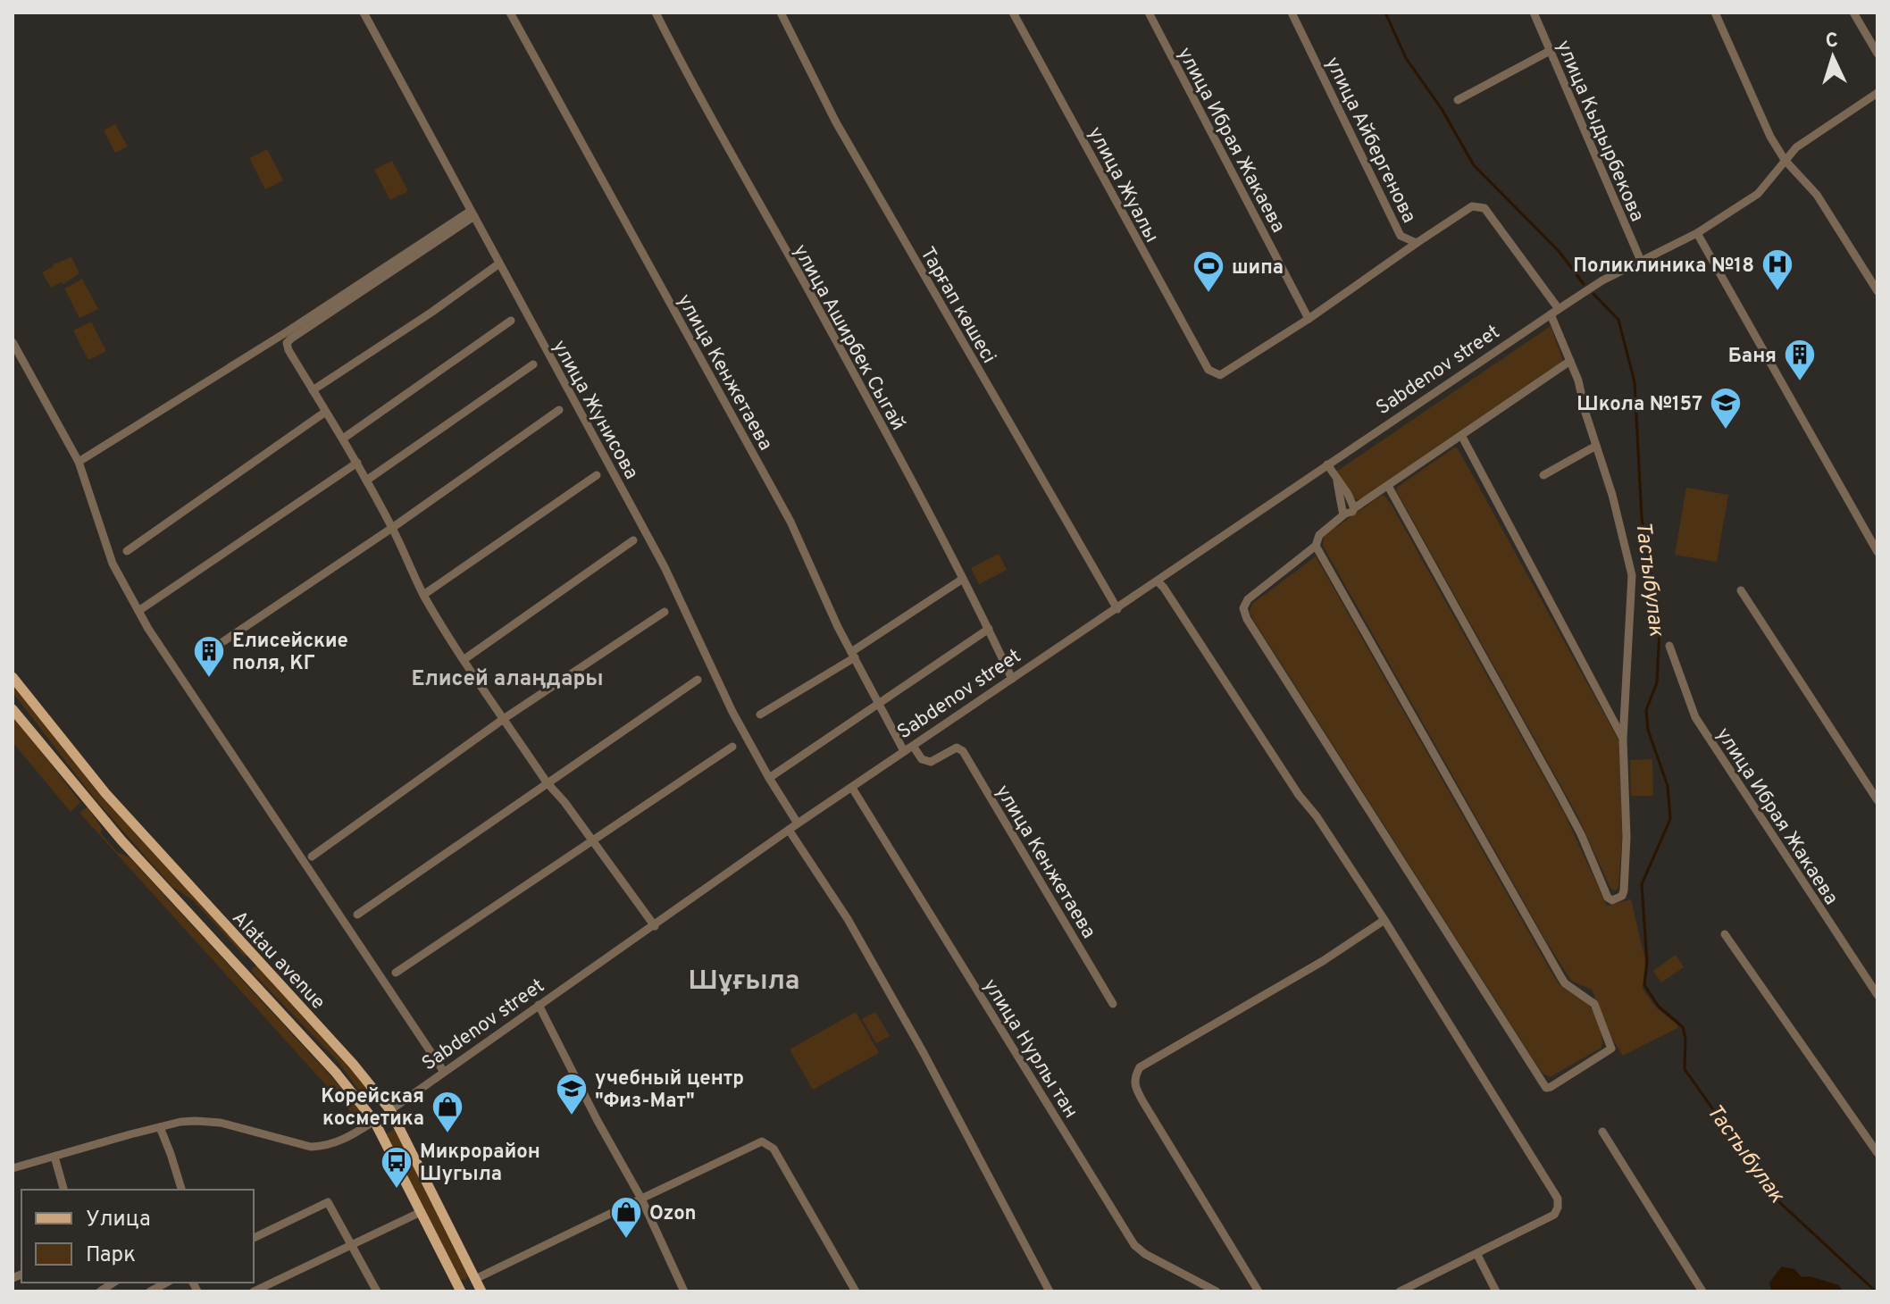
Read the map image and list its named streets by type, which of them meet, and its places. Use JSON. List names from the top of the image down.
{
  "streets": {
    "main road": ["Sabdenov street", "Alatau avenue"],
    "street": [
      "улица Кыдырбекова",
      "улица Ибрая Жакаева",
      "улица Айбергенова",
      "улица Жуалы",
      "Тарғап көшесі",
      "улица Аширбек Сыгай",
      "улица Кенжетаева",
      "улица Жунисова",
      "улица Нурлы тан"
    ]
  },
  "crossings": [
    ["улица Кыдырбекова", "Sabdenov street"],
    ["улица Ибрая Жакаева", "улица Жуалы"],
    ["улица Айбергенова", "Sabdenov street"],
    ["Тарғап көшесі", "Sabdenov street"],
    ["улица Аширбек Сыгай", "Sabdenov street"],
    ["Sabdenov street", "улица Кенжетаева"],
    ["Sabdenov street", "улица Жунисова"],
    ["Sabdenov street", "Alatau avenue"],
    ["Sabdenov street", "улица Нурлы тан"]
  ],
  "districts": ["Елисей алаңдары", "Шұғыла"],
  "water": ["Тастыбулак"],
  "places": {
    "hospital": ["Поликлиника №18"],
    "sports": ["шипа"],
    "building": ["Баня", "Елисейские поля, КГ"],
    "school or university": ["Школа №157", "учебный центр \"Физ-Мат\""],
    "shop": ["Корейская косметика", "Ozon"],
    "bus stop": ["Микрорайон Шугыла"]
  },
  "legend": ["Улица", "Парк"],
  "north": "top"
}
